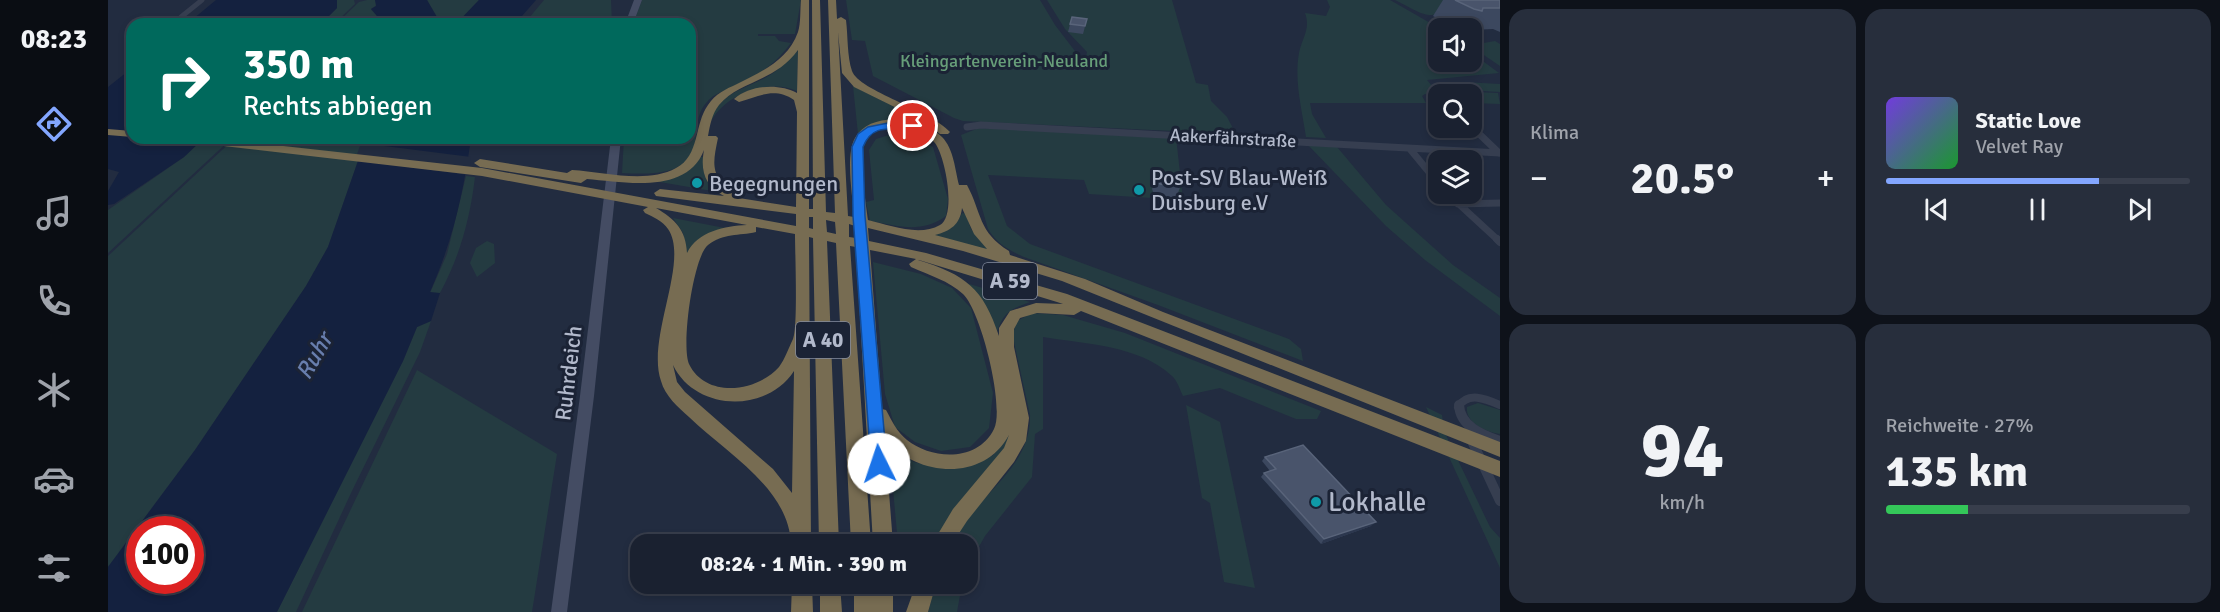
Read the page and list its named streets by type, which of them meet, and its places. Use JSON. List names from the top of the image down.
{
  "streets": {
    "highway": ["A 59", "A 40"],
    "main road": ["Ruhrdeich"],
    "street": ["Aakerfährstraße"]
  },
  "water": ["Ruhr"],
  "parks": ["Kleingartenverein-Neuland"],
  "places": ["Begegnungen", "Post-SV Blau-Weiß Duisburg e.V", "Lokhalle"],
  "page": {
    "tabs": "08:23",
    "tile": [
      "Klima",
      ["94", "km/h"],
      ["Reichweite · 27%", "135 km"]
    ],
    "turn": ["350 m", "Rechts abbiegen"],
    "song": ["Static Love", "Velvet Ray"],
    "heat": ["−", "20.5°", "+"],
    "limit": "100",
    "trip": "08:24 · 1 Min. · 390 m"
  }
}
